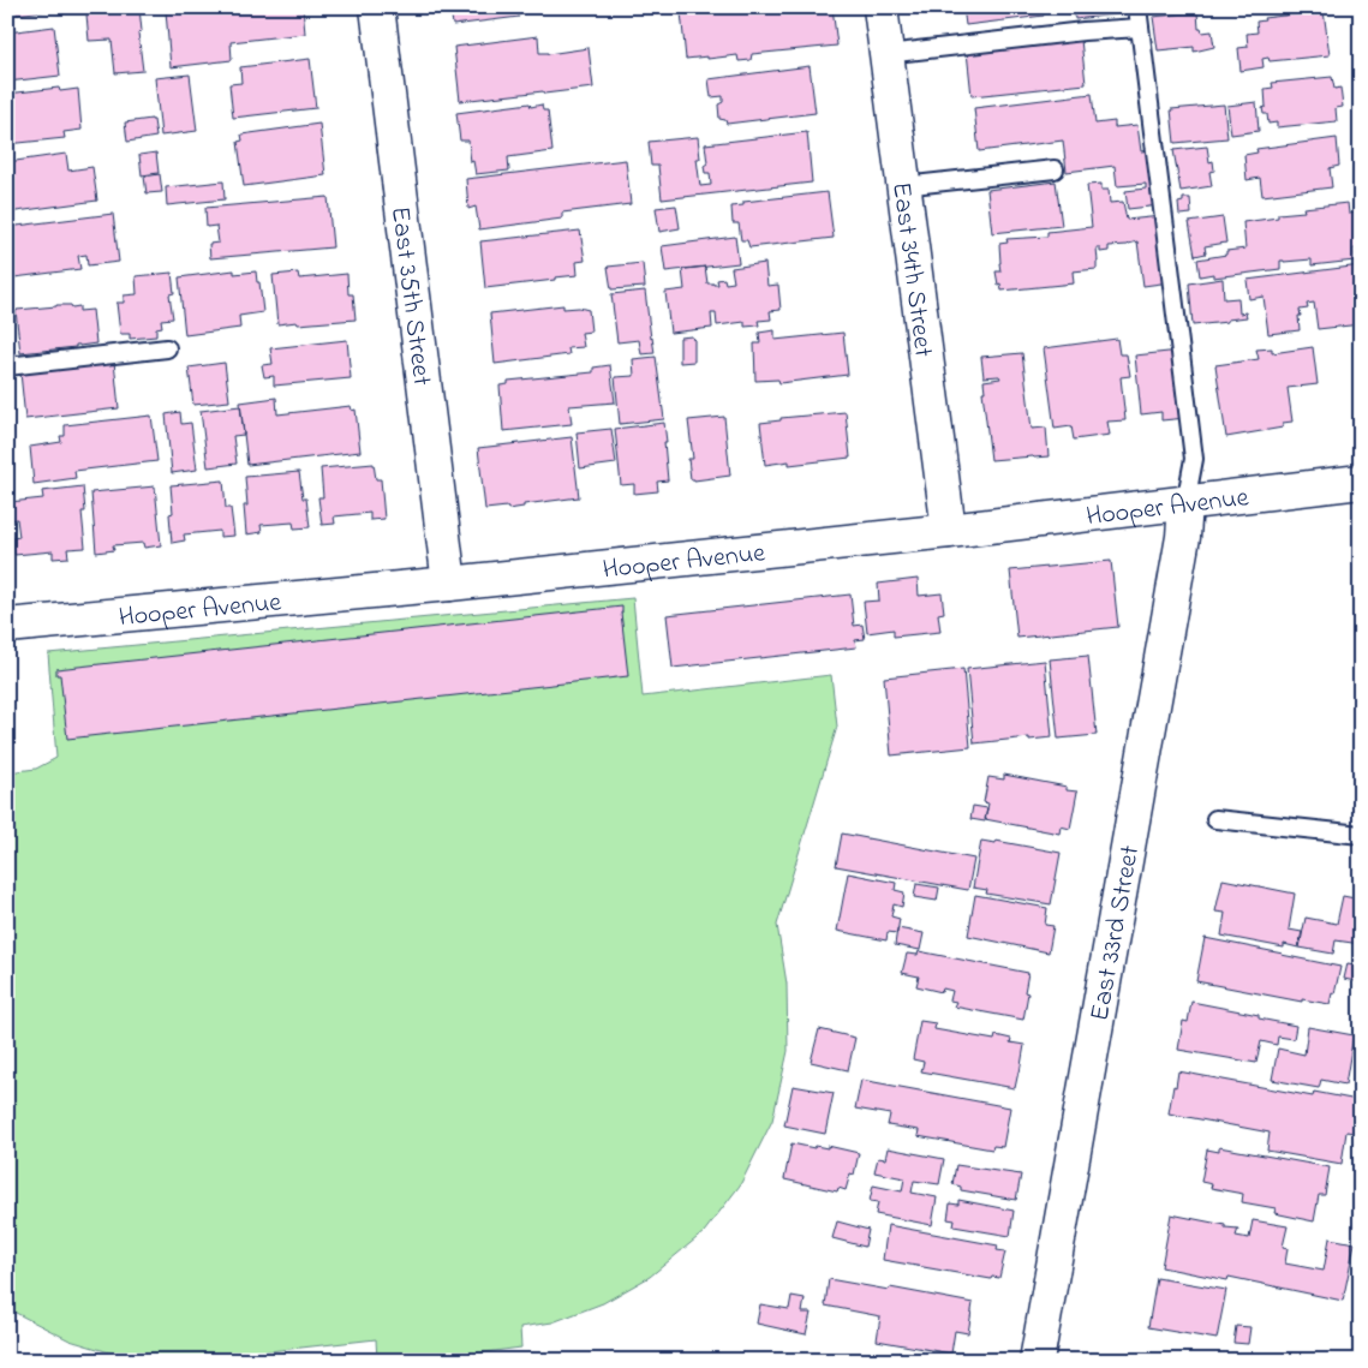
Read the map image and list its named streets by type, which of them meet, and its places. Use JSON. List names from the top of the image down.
{
  "streets": {
    "street": [
      "East 34th Street",
      "East 35th Street",
      "Hooper Avenue",
      "East 33rd Street"
    ]
  },
  "crossings": [
    ["East 34th Street", "Hooper Avenue"],
    ["East 35th Street", "Hooper Avenue"],
    ["Hooper Avenue", "East 33rd Street"]
  ]
}
